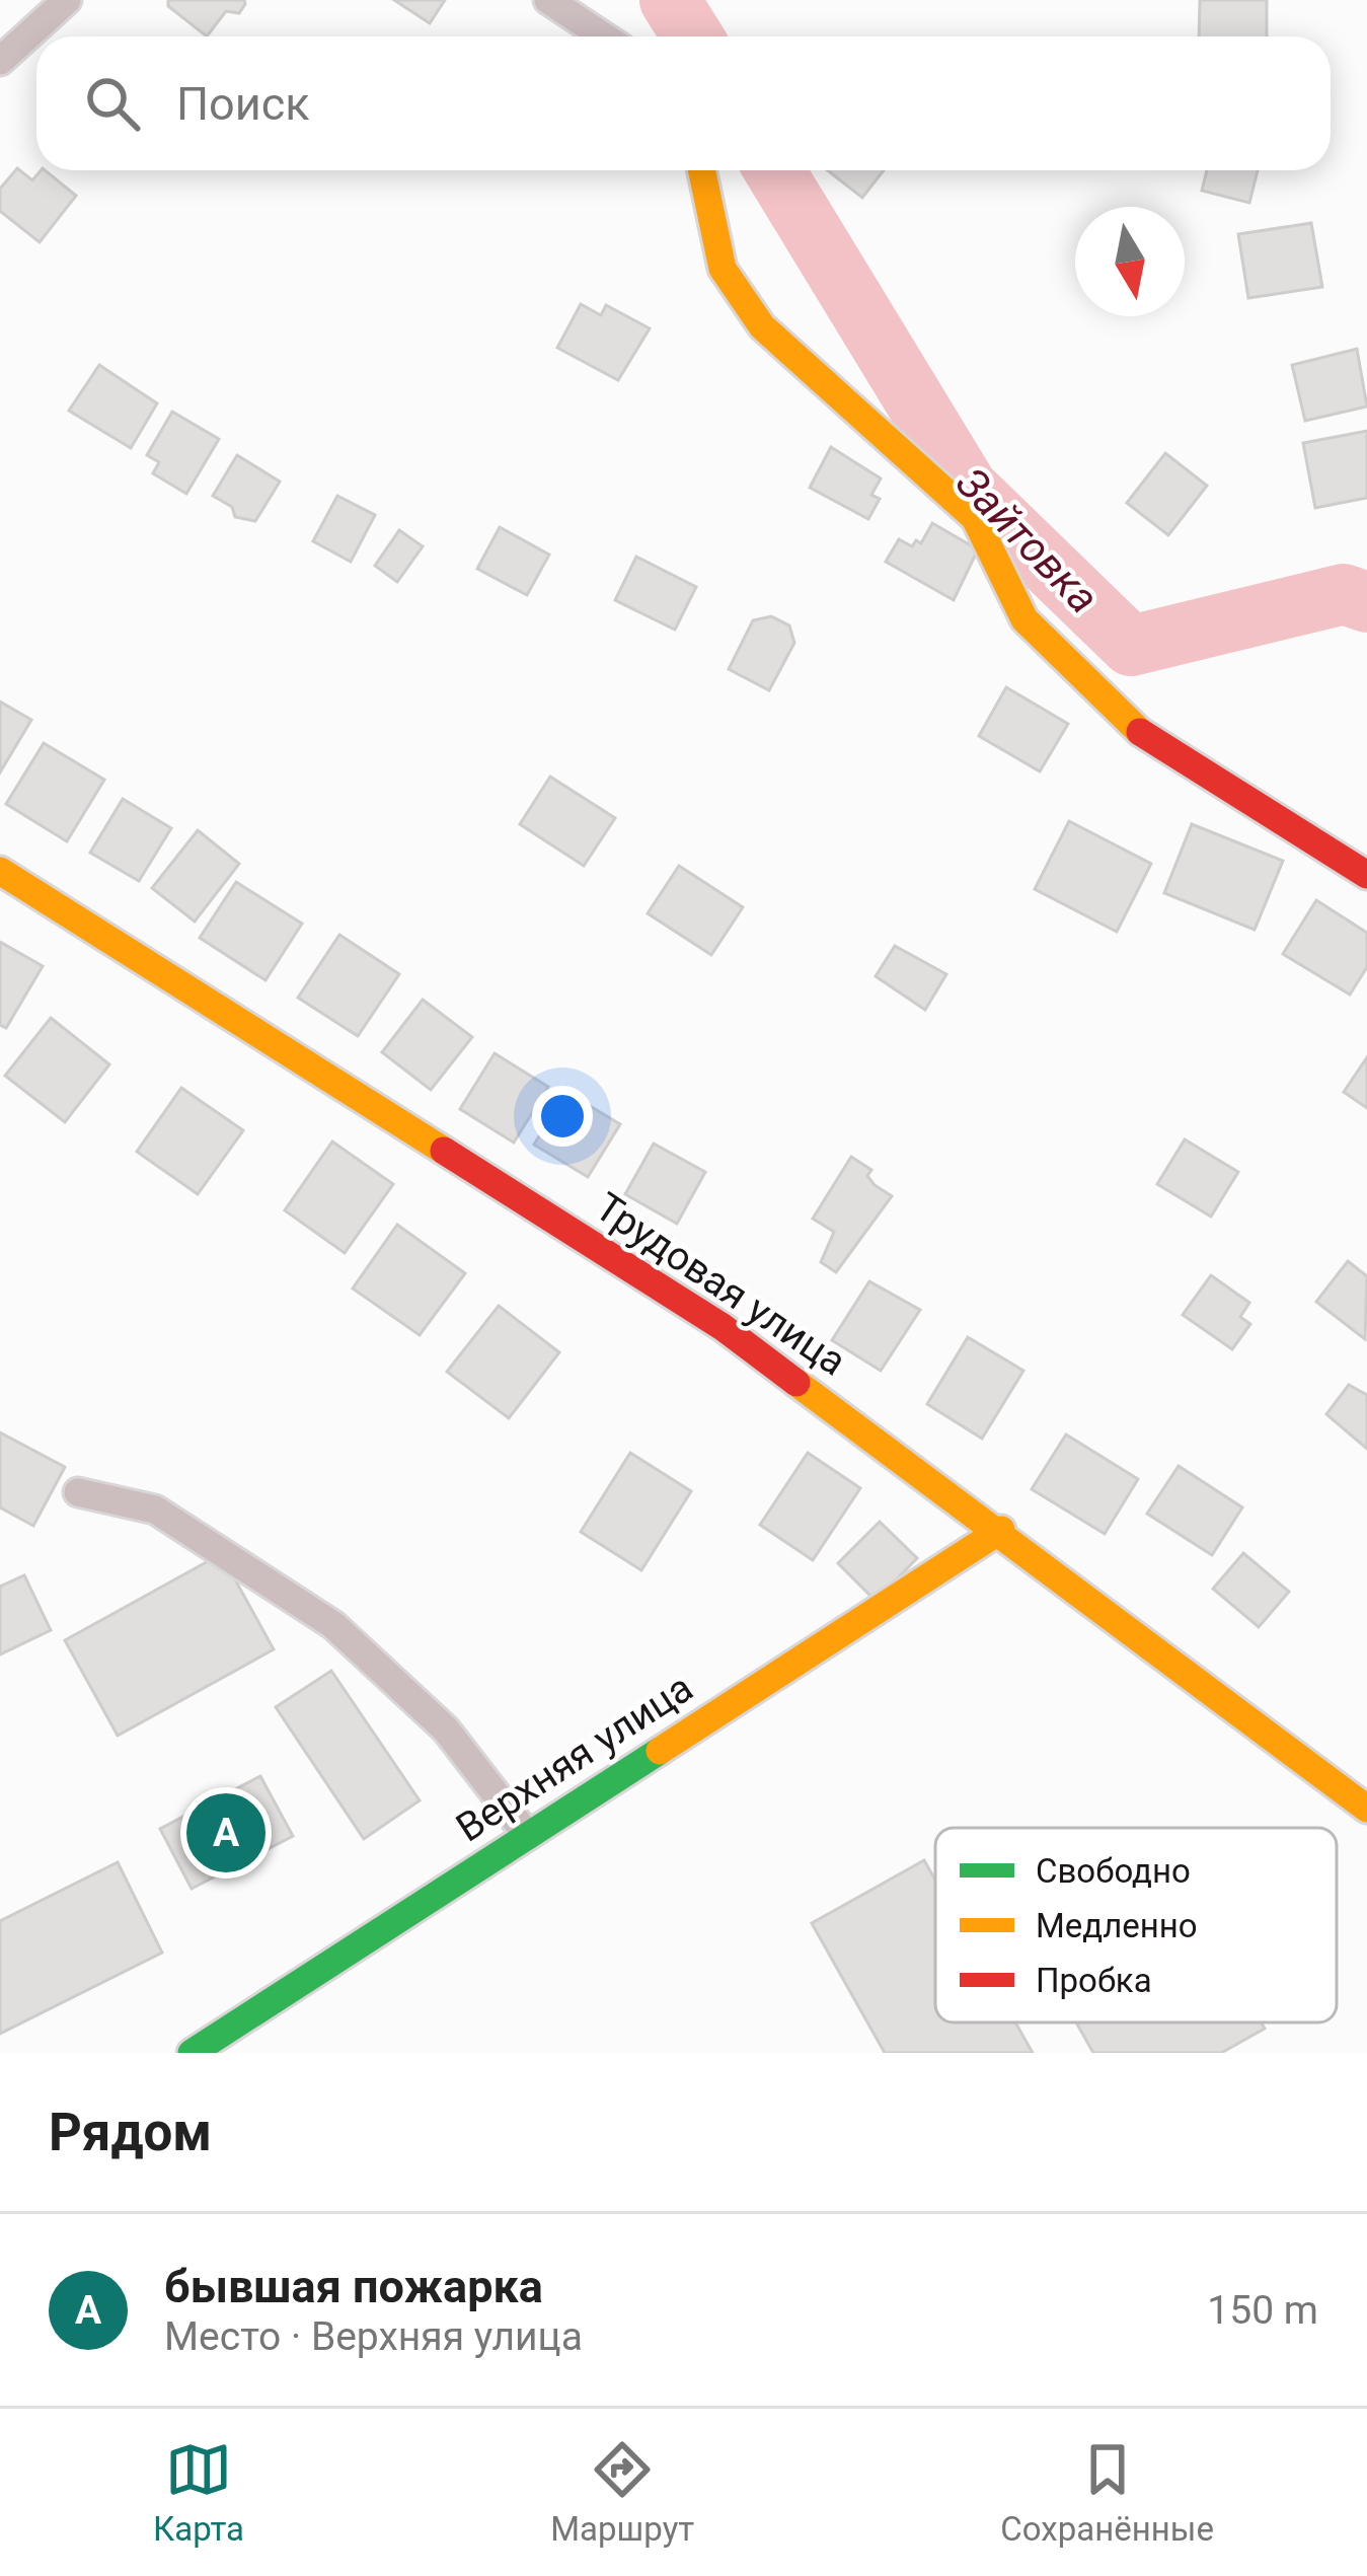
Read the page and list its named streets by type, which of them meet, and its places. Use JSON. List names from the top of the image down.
{
  "streets": {
    "street": ["Трудовая улица", "Верхняя улица"]
  },
  "crossings": [
    ["Трудовая улица", "Верхняя улица"]
  ],
  "water": ["Зайтовка"],
  "legend": ["Свободно", "Медленно", "Пробка"],
  "north": "bottom",
  "page": {
    "search": "Поиск",
    "pins": "A",
    "heading": "Рядом",
    "list": [
      {
        "mark": "A",
        "name": "бывшая пожарка",
        "note": "Место · Верхняя улица",
        "value": "150 m"
      }
    ],
    "nav": ["Карта", "Маршрут", "Сохранённые"]
  }
}
